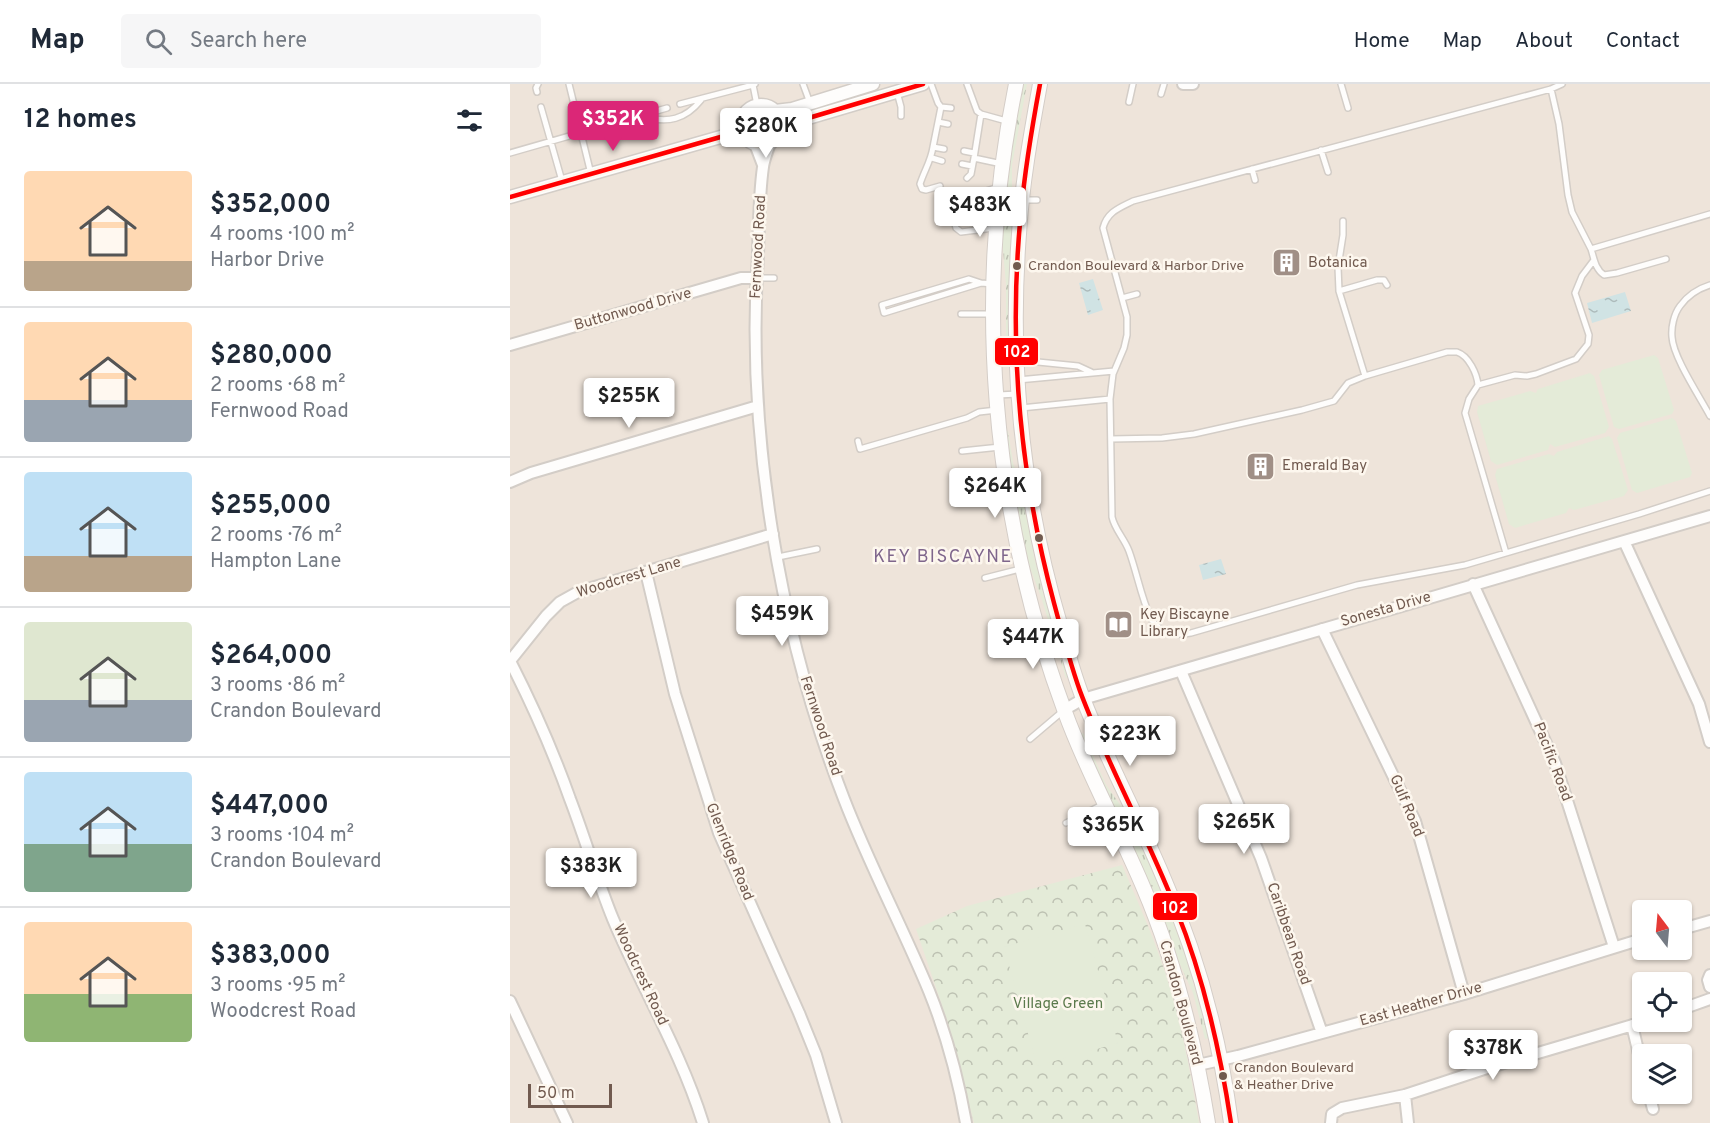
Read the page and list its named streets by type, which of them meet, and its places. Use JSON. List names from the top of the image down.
{
  "streets": {
    "main road": ["Crandon Boulevard"],
    "street": [
      "Fernwood Road",
      "Buttonwood Drive",
      "Woodcrest Lane",
      "Sonesta Drive",
      "Pacific Road",
      "Gulf Road",
      "Glenridge Road",
      "Caribbean Road",
      "Woodcrest Road",
      "East Heather Drive"
    ]
  },
  "crossings": [
    ["Fernwood Road", "Buttonwood Drive"],
    ["Fernwood Road", "Woodcrest Lane"],
    ["Woodcrest Lane", "Glenridge Road"],
    ["Woodcrest Lane", "Woodcrest Road"],
    ["Sonesta Drive", "Pacific Road"],
    ["Sonesta Drive", "Gulf Road"],
    ["Sonesta Drive", "Caribbean Road"],
    ["Sonesta Drive", "Crandon Boulevard"],
    ["Pacific Road", "East Heather Drive"],
    ["Gulf Road", "East Heather Drive"],
    ["Caribbean Road", "East Heather Drive"],
    ["Crandon Boulevard", "East Heather Drive"]
  ],
  "districts": ["KEY BISCAYNE"],
  "parks": ["Village Green"],
  "places": {
    "building": ["Botanica", "Emerald Bay"],
    "other": ["Crandon Boulevard & Harbor Drive", "Crandon Boulevard & Heather Drive"],
    "library": ["Key Biscayne Library"]
  },
  "lines": ["transit line 102"],
  "scale_bar": "50 m",
  "north": "top",
  "page": {
    "header": "Map",
    "search": "Search here",
    "nav": [
      "Home",
      "Map",
      "About",
      "Contact"
    ],
    "heading": "12 homes",
    "price": [
      "$352K",
      "$280K",
      "$483K",
      "$255K",
      "$264K",
      "$459K",
      "$447K",
      "$223K",
      "$265K",
      "$365K",
      "$383K",
      "$378K"
    ],
    "list": [
      {
        "name": "$352,000",
        "note": "4 rooms · 100 m² · Harbor Drive"
      },
      {
        "name": "$280,000",
        "note": "2 rooms · 68 m² · Fernwood Road"
      },
      {
        "name": "$255,000",
        "note": "2 rooms · 76 m² · Hampton Lane"
      },
      {
        "name": "$264,000",
        "note": "3 rooms · 86 m² · Crandon Boulevard"
      },
      {
        "name": "$447,000",
        "note": "3 rooms · 104 m² · Crandon Boulevard"
      },
      {
        "name": "$383,000",
        "note": "3 rooms · 95 m² · Woodcrest Road"
      }
    ],
    "scale": "50 m"
  }
}
